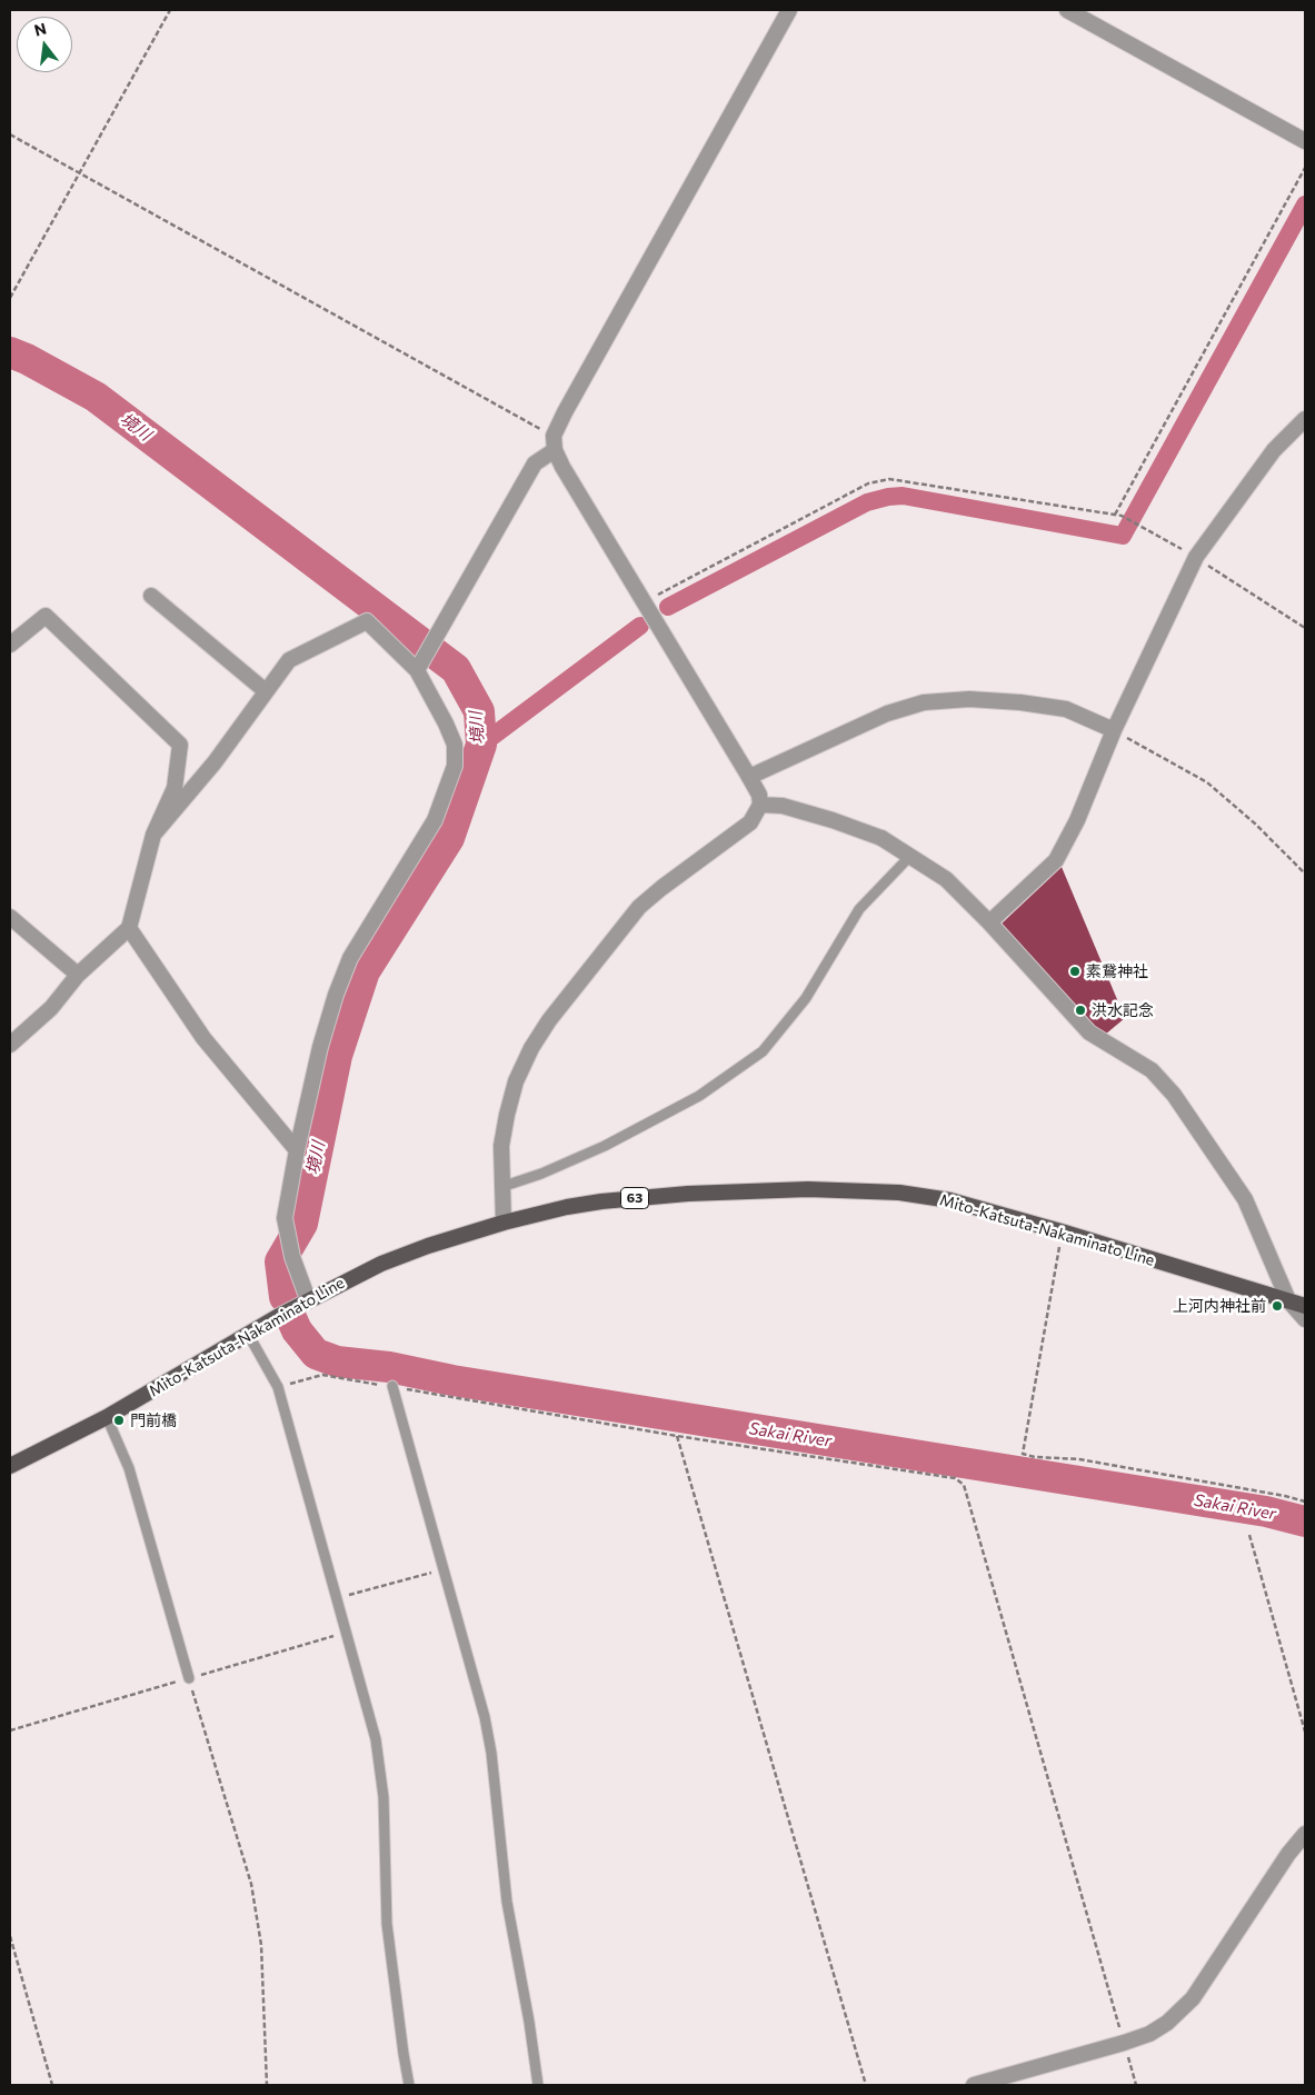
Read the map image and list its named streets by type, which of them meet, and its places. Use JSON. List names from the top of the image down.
{
  "streets": {
    "main road": ["63", "Mito-Katsuta-Nakaminato Line"]
  },
  "water": ["境川", "Sakai River"],
  "places": [
    "素鵞神社",
    "洪水記念",
    "上河内神社前",
    "門前橋"
  ],
  "north": "top"
}
